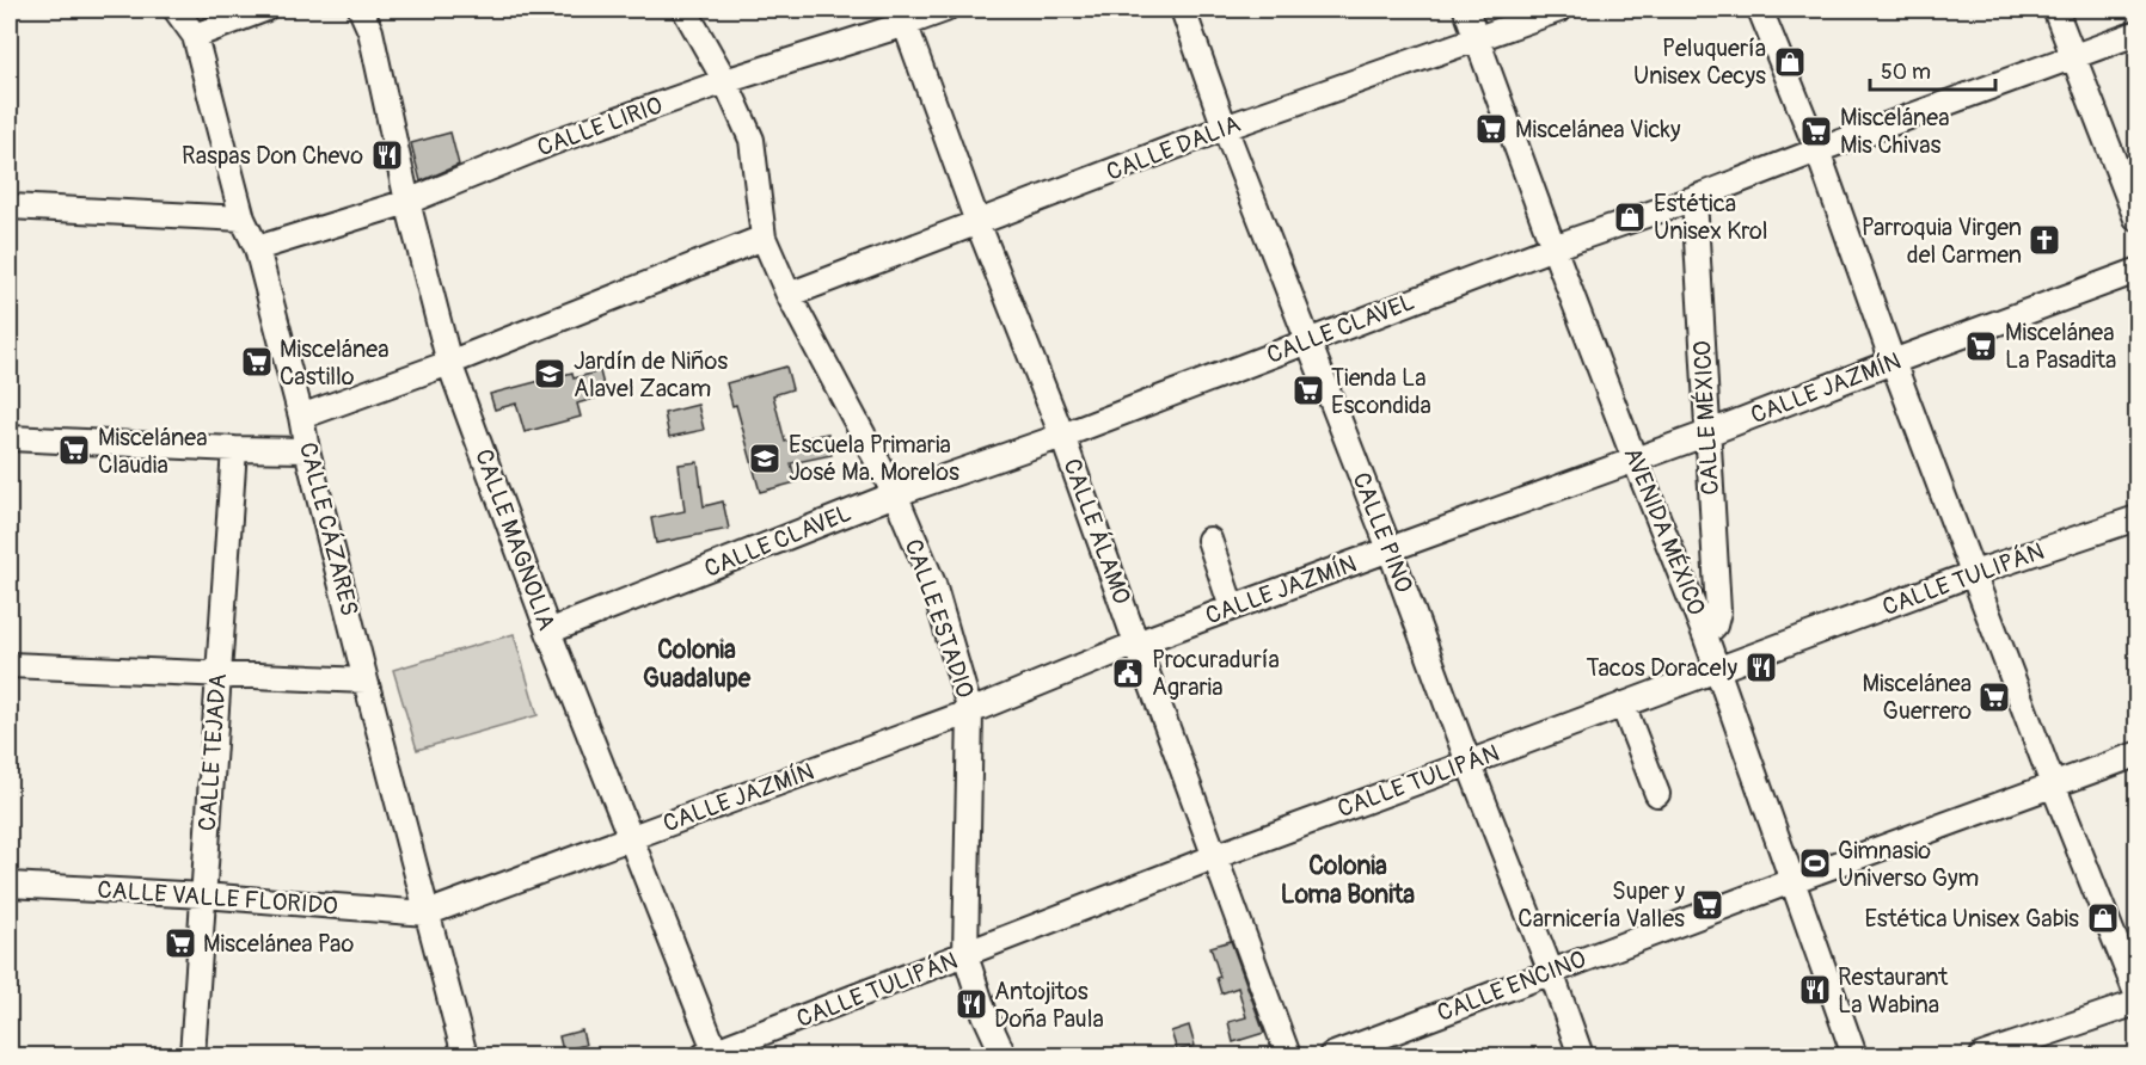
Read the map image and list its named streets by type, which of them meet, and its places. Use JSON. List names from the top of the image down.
{
  "streets": {
    "street": [
      "CALLE LIRIO",
      "CALLE DALIA",
      "CALLE CLAVEL",
      "CALLE JAZMÍN",
      "CALLE MÉXICO",
      "CALLE CÁZARES",
      "CALLE ÁLAMO",
      "AVENIDA MÉXICO",
      "CALLE PINO",
      "CALLE MAGNOLIA",
      "CALLE TULIPÁN",
      "CALLE ESTADIO",
      "CALLE TEJADA",
      "CALLE VALLE FLORIDO",
      "CALLE ENCINO"
    ]
  },
  "crossings": [
    ["CALLE LIRIO", "CALLE CÁZARES"],
    ["CALLE LIRIO", "CALLE ÁLAMO"],
    ["CALLE LIRIO", "CALLE MAGNOLIA"],
    ["CALLE LIRIO", "CALLE ESTADIO"],
    ["CALLE DALIA", "CALLE ÁLAMO"],
    ["CALLE DALIA", "AVENIDA MÉXICO"],
    ["CALLE DALIA", "CALLE PINO"],
    ["CALLE DALIA", "CALLE ESTADIO"],
    ["CALLE CLAVEL", "CALLE MÉXICO"],
    ["CALLE CLAVEL", "CALLE ÁLAMO"],
    ["CALLE CLAVEL", "AVENIDA MÉXICO"],
    ["CALLE CLAVEL", "CALLE PINO"],
    ["CALLE CLAVEL", "CALLE MAGNOLIA"],
    ["CALLE CLAVEL", "CALLE ESTADIO"],
    ["CALLE JAZMÍN", "CALLE MÉXICO"],
    ["CALLE JAZMÍN", "CALLE CÁZARES"],
    ["CALLE JAZMÍN", "CALLE ÁLAMO"],
    ["CALLE JAZMÍN", "AVENIDA MÉXICO"],
    ["CALLE JAZMÍN", "CALLE PINO"],
    ["CALLE JAZMÍN", "CALLE MAGNOLIA"],
    ["CALLE JAZMÍN", "CALLE ESTADIO"],
    ["CALLE JAZMÍN", "CALLE VALLE FLORIDO"],
    ["CALLE MÉXICO", "AVENIDA MÉXICO"],
    ["CALLE CÁZARES", "CALLE VALLE FLORIDO"],
    ["CALLE ÁLAMO", "CALLE TULIPÁN"],
    ["AVENIDA MÉXICO", "CALLE TULIPÁN"],
    ["AVENIDA MÉXICO", "CALLE ENCINO"],
    ["CALLE PINO", "CALLE TULIPÁN"],
    ["CALLE PINO", "CALLE ENCINO"],
    ["CALLE MAGNOLIA", "CALLE TULIPÁN"],
    ["CALLE TULIPÁN", "CALLE ESTADIO"],
    ["CALLE TEJADA", "CALLE VALLE FLORIDO"]
  ],
  "districts": ["Colonia Guadalupe", "Colonia Loma Bonita"],
  "places": {
    "shop": ["Peluquería Unisex Cecys", "Estética Unisex Krol", "Estética Unisex Gabis"],
    "supermarket": [
      "Miscelánea Vicky",
      "Miscelánea Mis Chivas",
      "Miscelánea La Pasadita",
      "Miscelánea Castillo",
      "Tienda La Escondida",
      "Miscelánea Claudia",
      "Miscelánea Guerrero",
      "Super y Carnicería Valles",
      "Miscelánea Pao"
    ],
    "restaurant": [
      "Raspas Don Chevo",
      "Tacos Doracely",
      "Restaurant La Wabina",
      "Antojitos Doña Paula"
    ],
    "church": ["Parroquia Virgen del Carmen"],
    "school or university": ["Jardín de Niños Alavel Zacam", "Escuela Primaria José Ma. Morelos"],
    "public building": ["Procuraduría Agraria"],
    "sports": ["Gimnasio Universo Gym"]
  },
  "scale_bar": "50 m"
}
